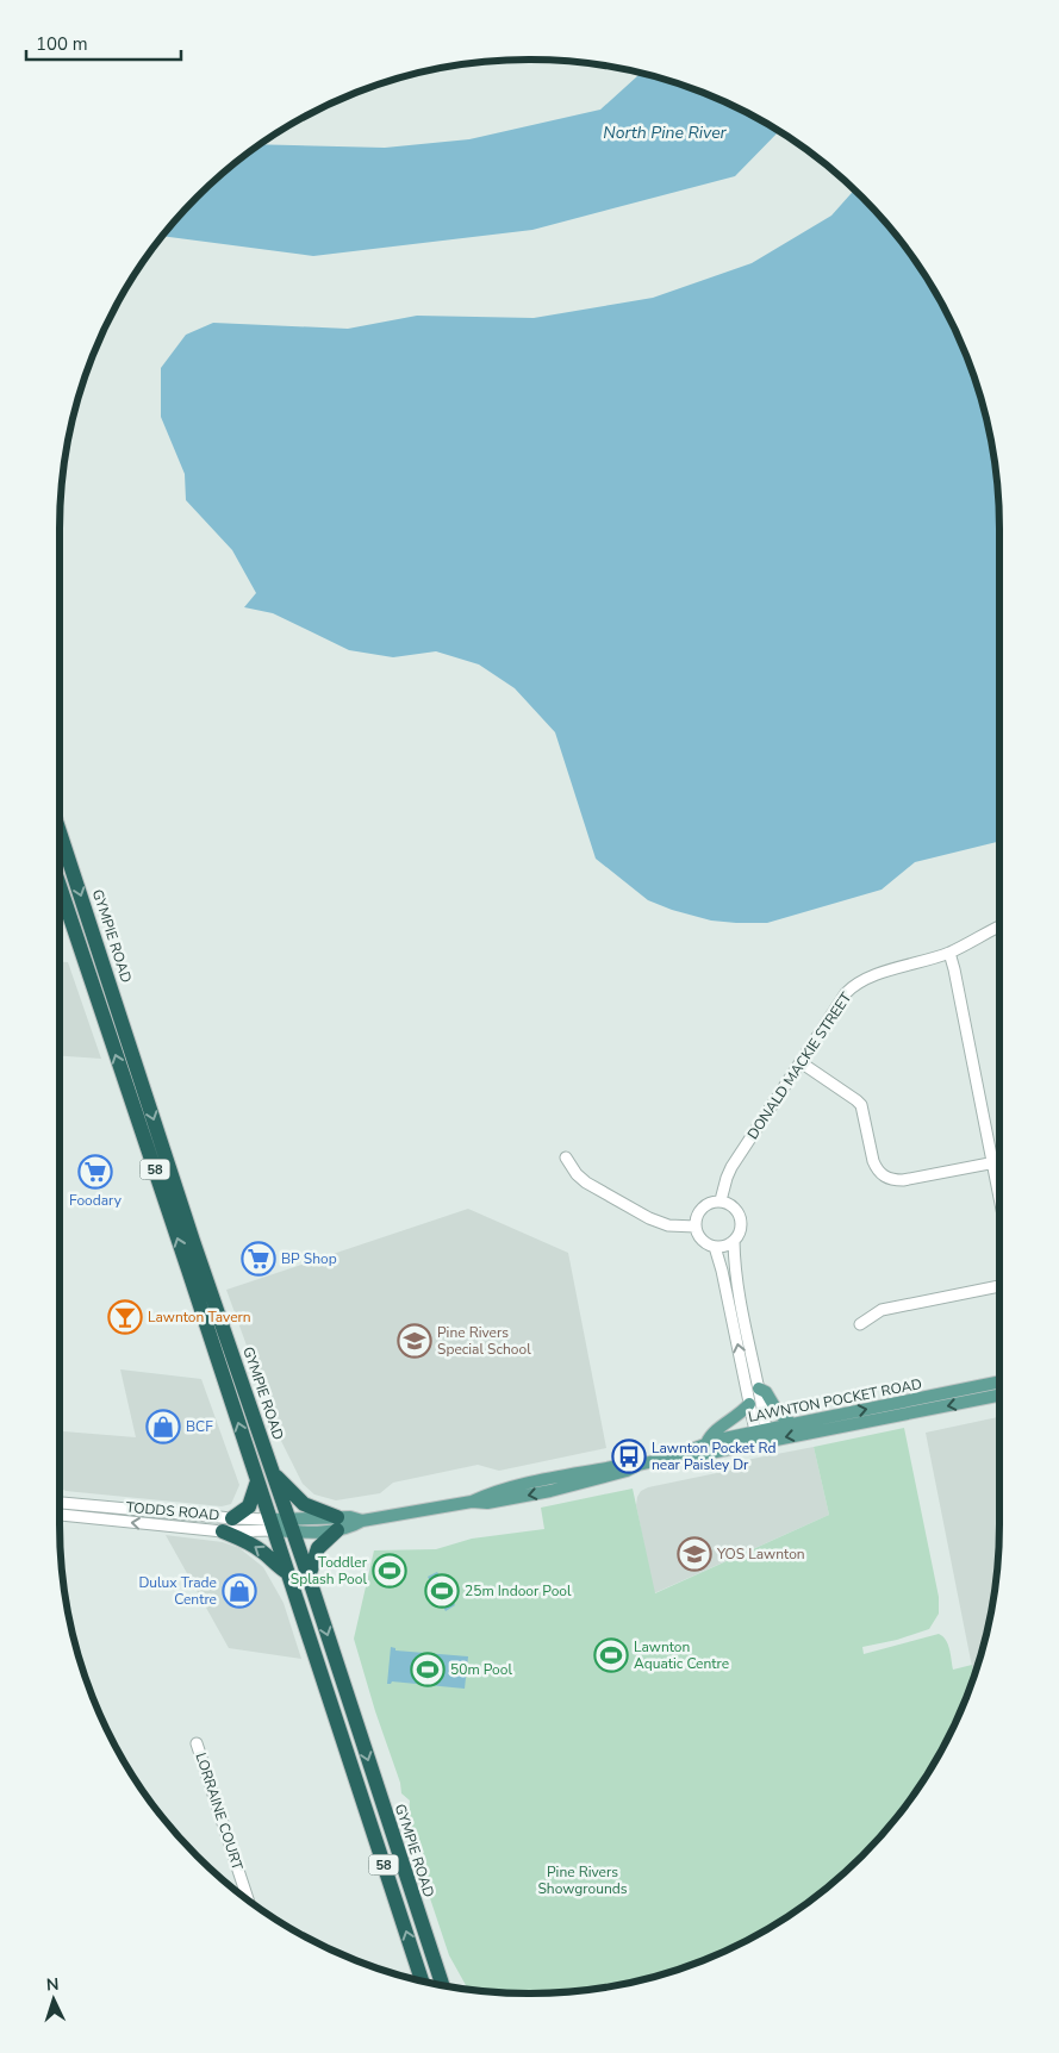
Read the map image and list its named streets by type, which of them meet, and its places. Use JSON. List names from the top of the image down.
{
  "streets": {
    "highway": ["GYMPIE ROAD", "58"],
    "main road": ["LAWNTON POCKET ROAD", "TODDS ROAD"],
    "street": ["DONALD MACKIE STREET", "LORRAINE COURT"]
  },
  "crossings": [
    ["GYMPIE ROAD", "LAWNTON POCKET ROAD"],
    ["GYMPIE ROAD", "TODDS ROAD"],
    ["58", "TODDS ROAD"],
    ["LAWNTON POCKET ROAD", "TODDS ROAD"]
  ],
  "one_way": ["TODDS ROAD"],
  "water": ["North Pine River"],
  "parks": ["Pine Rivers Showgrounds"],
  "places": {
    "supermarket": ["Foodary", "BP Shop"],
    "bar": ["Lawnton Tavern"],
    "school or university": ["Pine Rivers Special School", "YOS Lawnton"],
    "shop": ["BCF", "Dulux Trade Centre"],
    "bus stop": ["Lawnton Pocket Rd near Paisley Dr"],
    "sports": [
      "Toddler Splash Pool",
      "25m Indoor Pool",
      "Lawnton Aquatic Centre",
      "50m Pool"
    ]
  },
  "scale_bar": "100 m",
  "north": "top"
}
